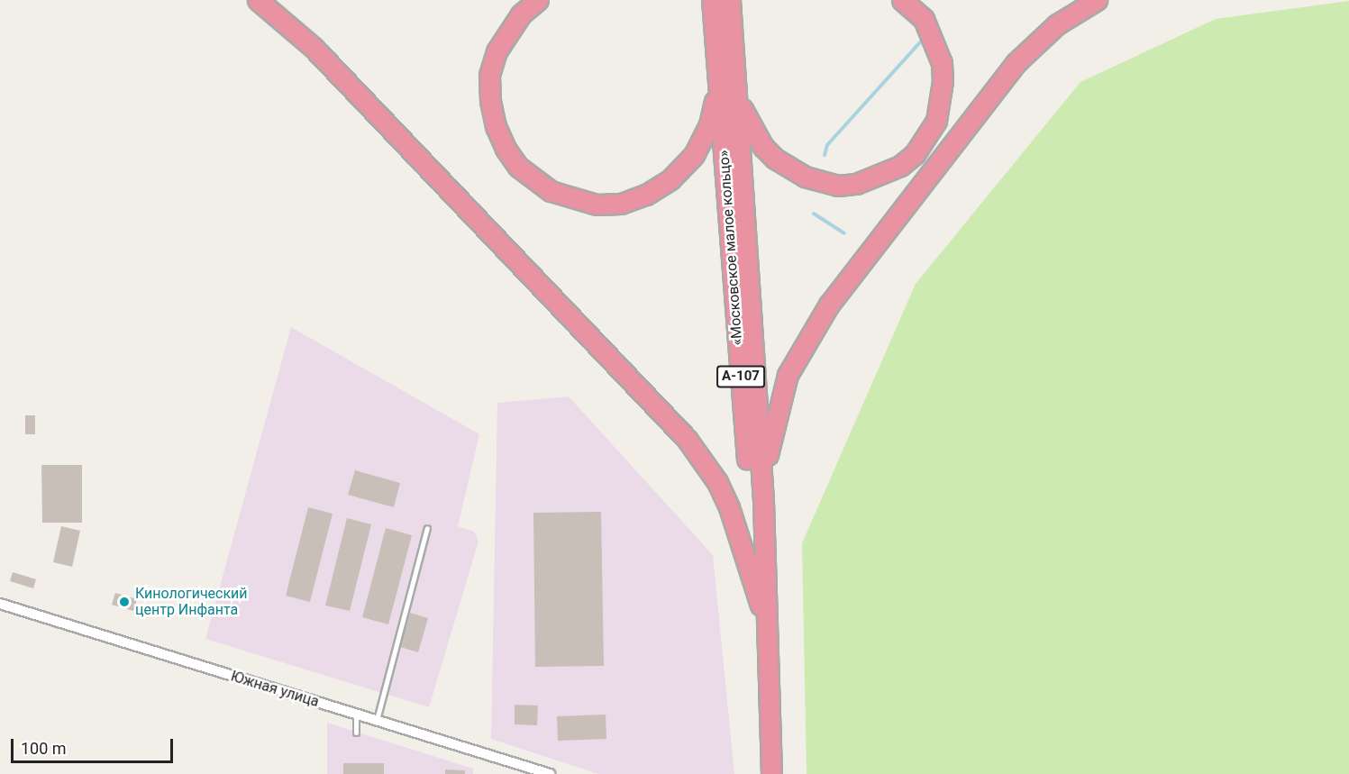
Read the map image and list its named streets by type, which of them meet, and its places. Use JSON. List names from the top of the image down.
{
  "streets": {
    "highway": ["«Московское малое кольцо»", "А-107"],
    "street": ["Южная улица"]
  },
  "places": ["Кинологический центр Инфанта"],
  "scale_bar": "100 m"
}
